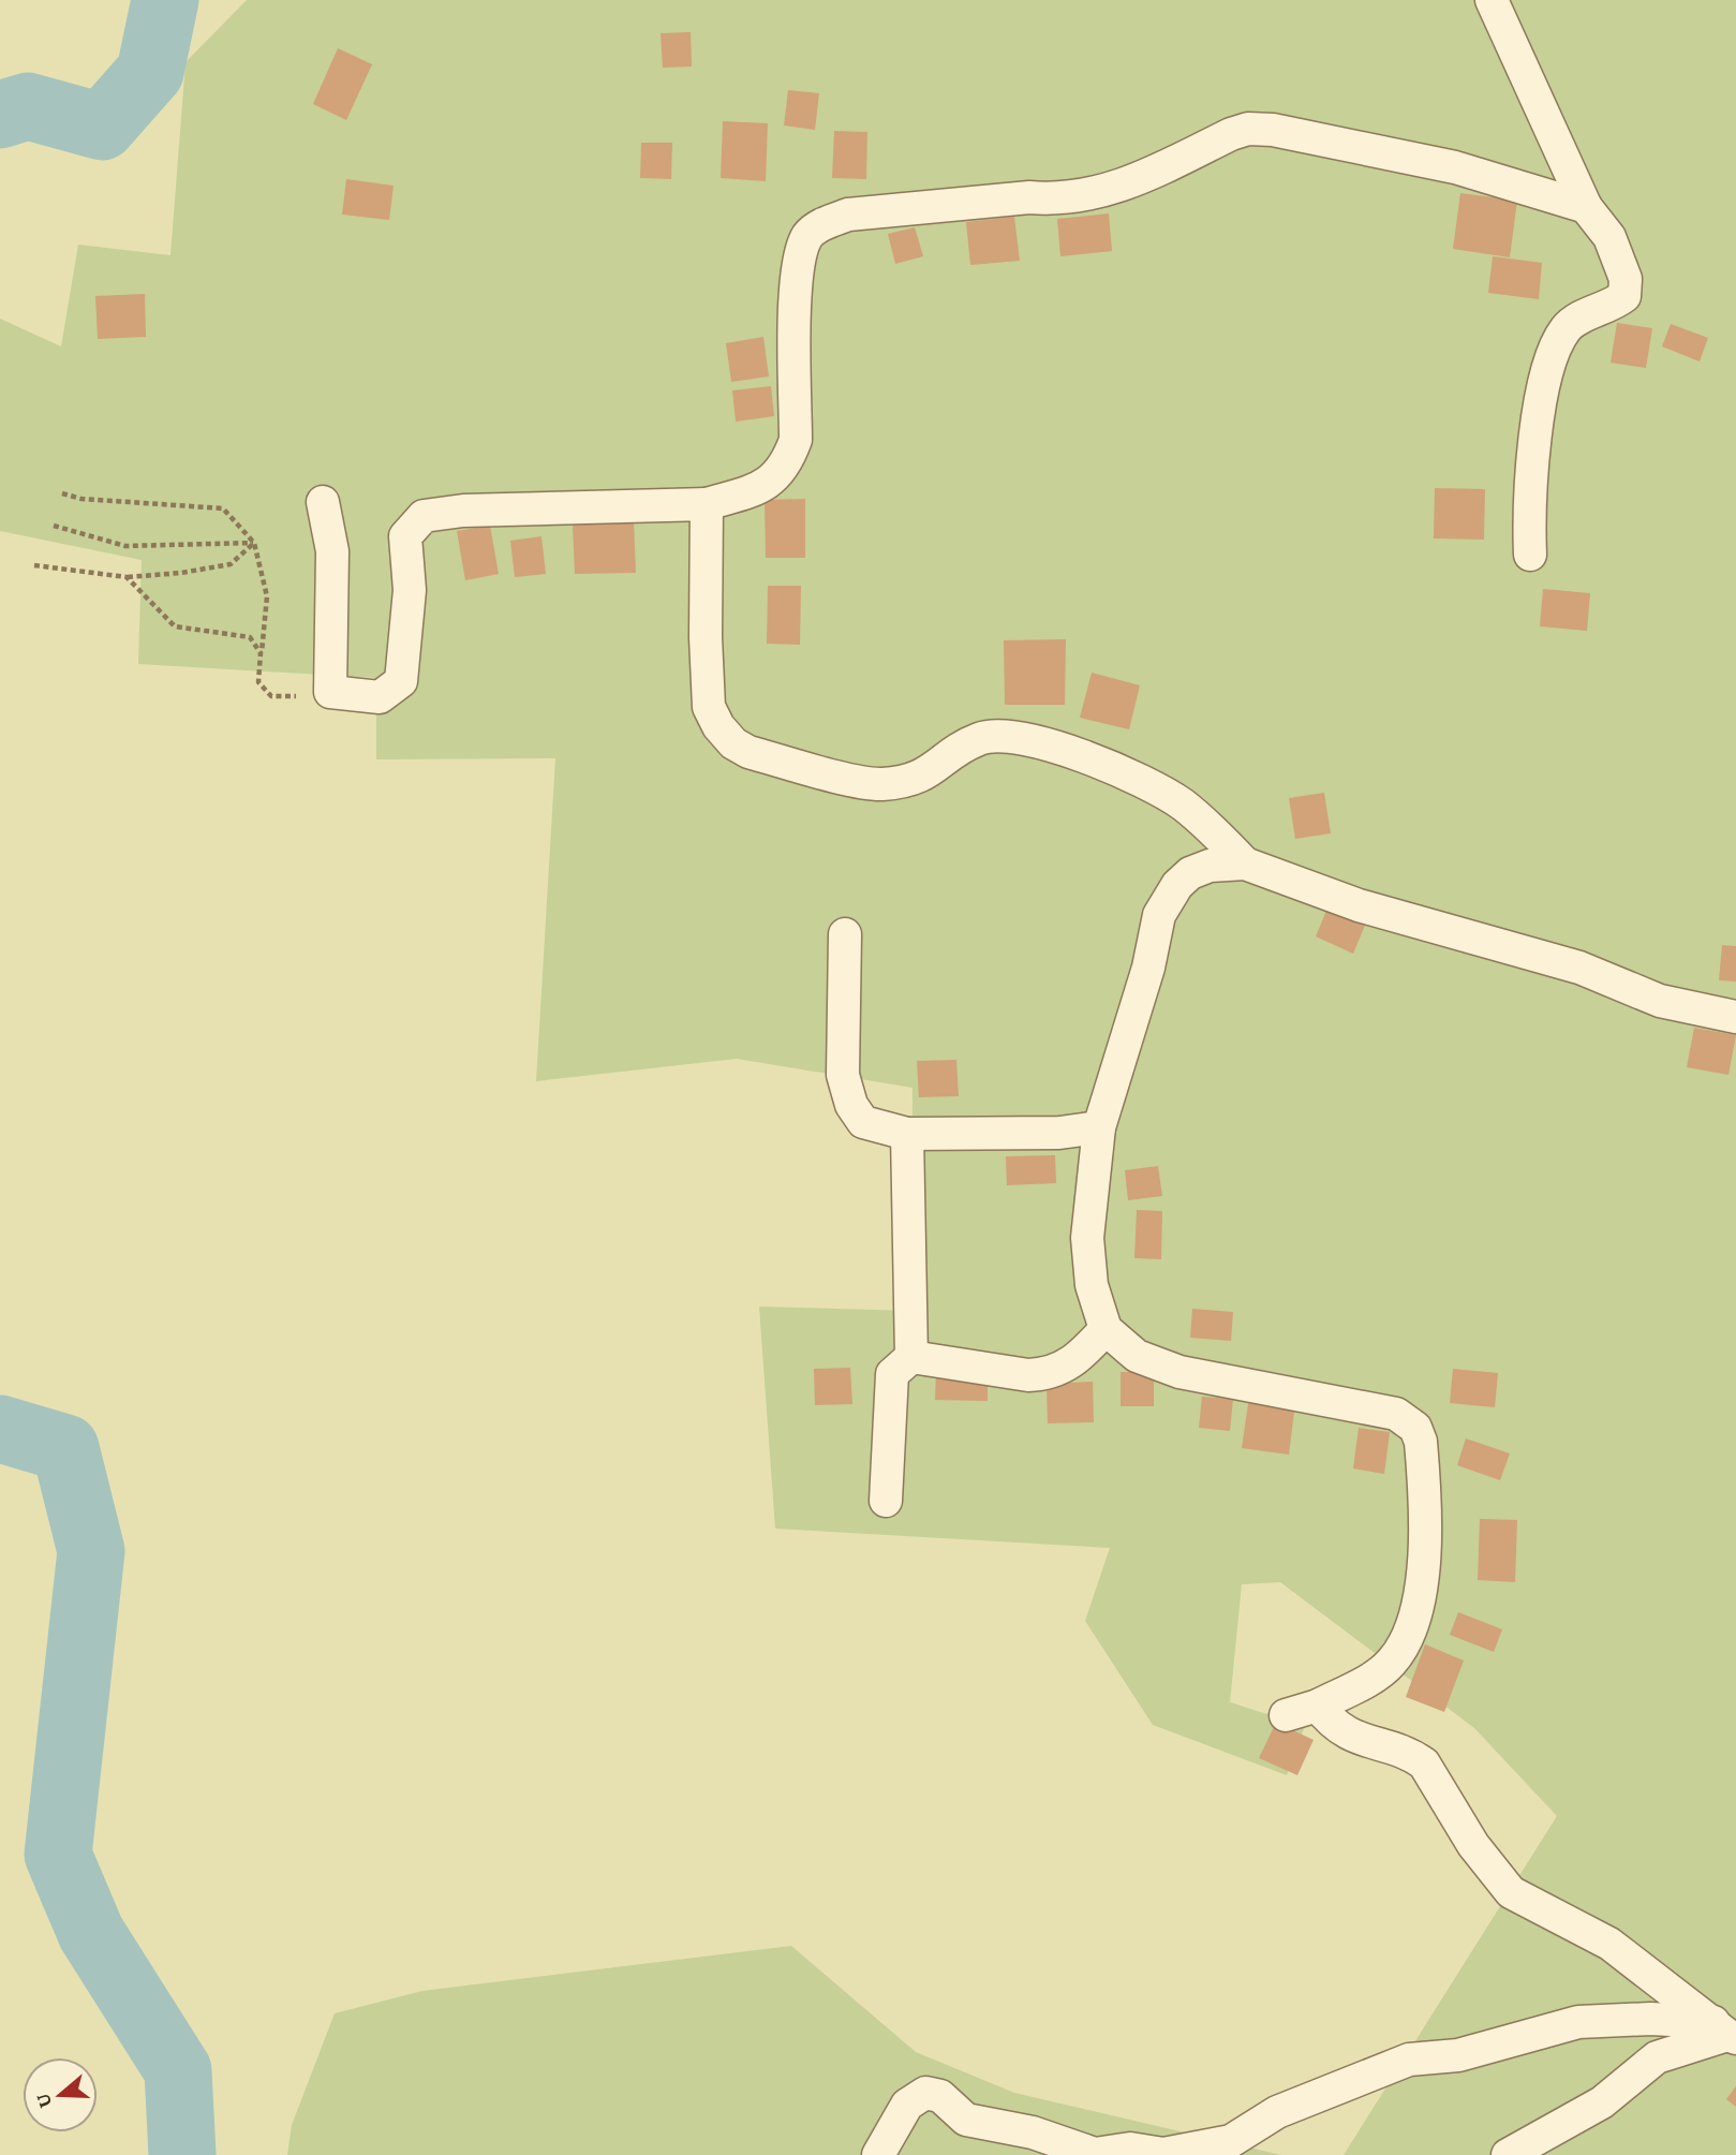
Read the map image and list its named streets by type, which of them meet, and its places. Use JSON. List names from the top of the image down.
{
  "north": "left"
}
